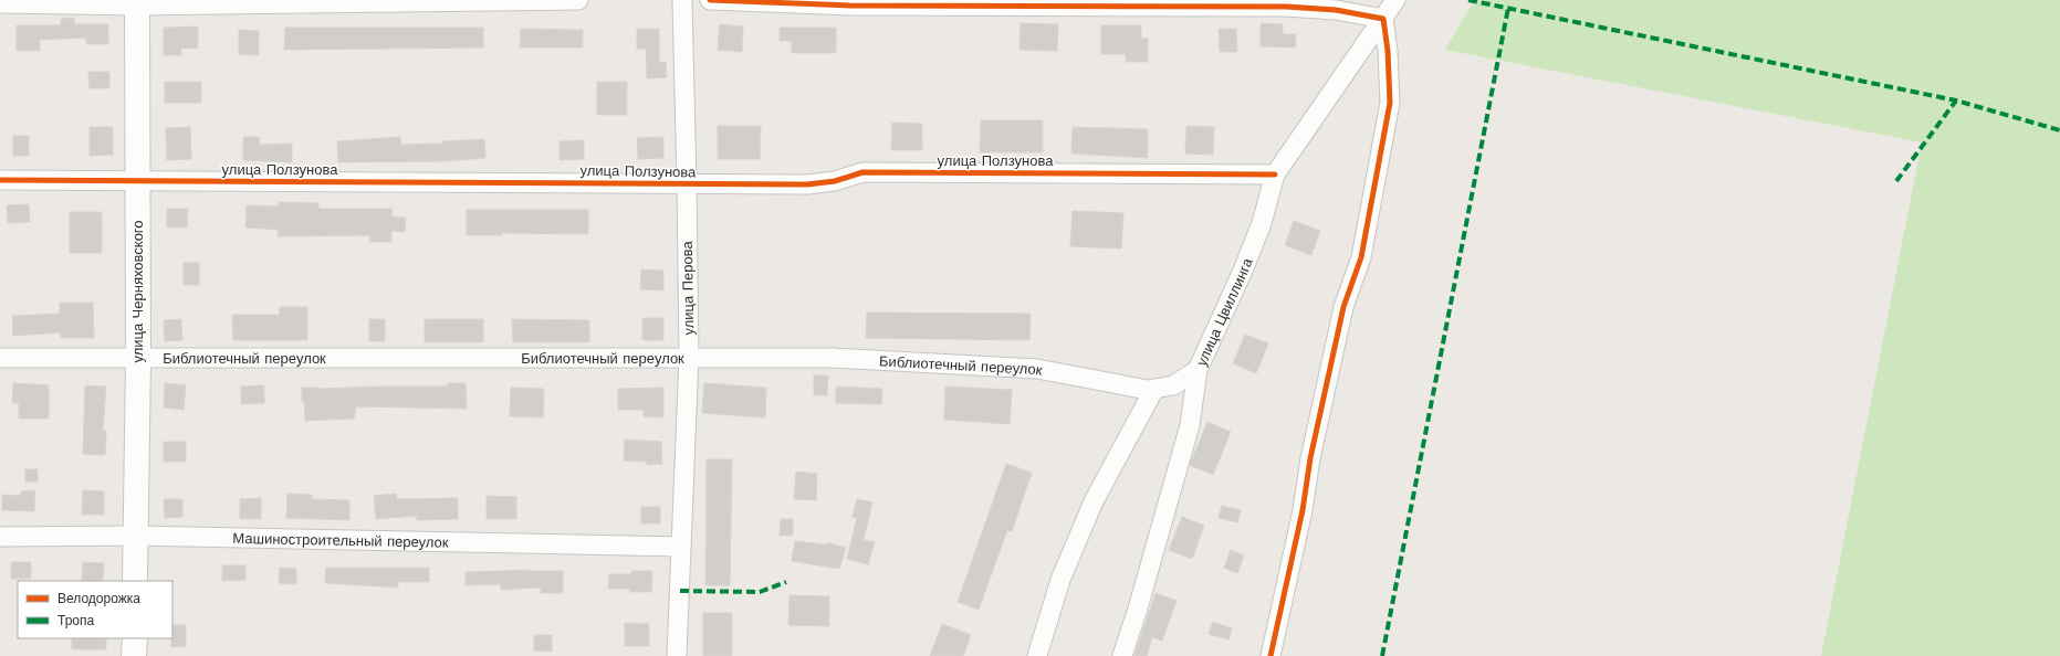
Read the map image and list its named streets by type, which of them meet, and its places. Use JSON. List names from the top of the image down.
{
  "streets": {
    "street": [
      "улица Ползунова",
      "улица Перова",
      "улица Черняховского",
      "улица Цвиллинга",
      "Библиотечный переулок",
      "Машиностроительный переулок"
    ]
  },
  "crossings": [
    ["улица Ползунова", "улица Перова"],
    ["улица Ползунова", "улица Черняховского"],
    ["улица Ползунова", "улица Цвиллинга"],
    ["улица Перова", "Библиотечный переулок"],
    ["улица Перова", "Машиностроительный переулок"],
    ["улица Черняховского", "Библиотечный переулок"],
    ["улица Черняховского", "Машиностроительный переулок"],
    ["улица Цвиллинга", "Библиотечный переулок"]
  ],
  "legend": ["Велодорожка", "Тропа"]
}
